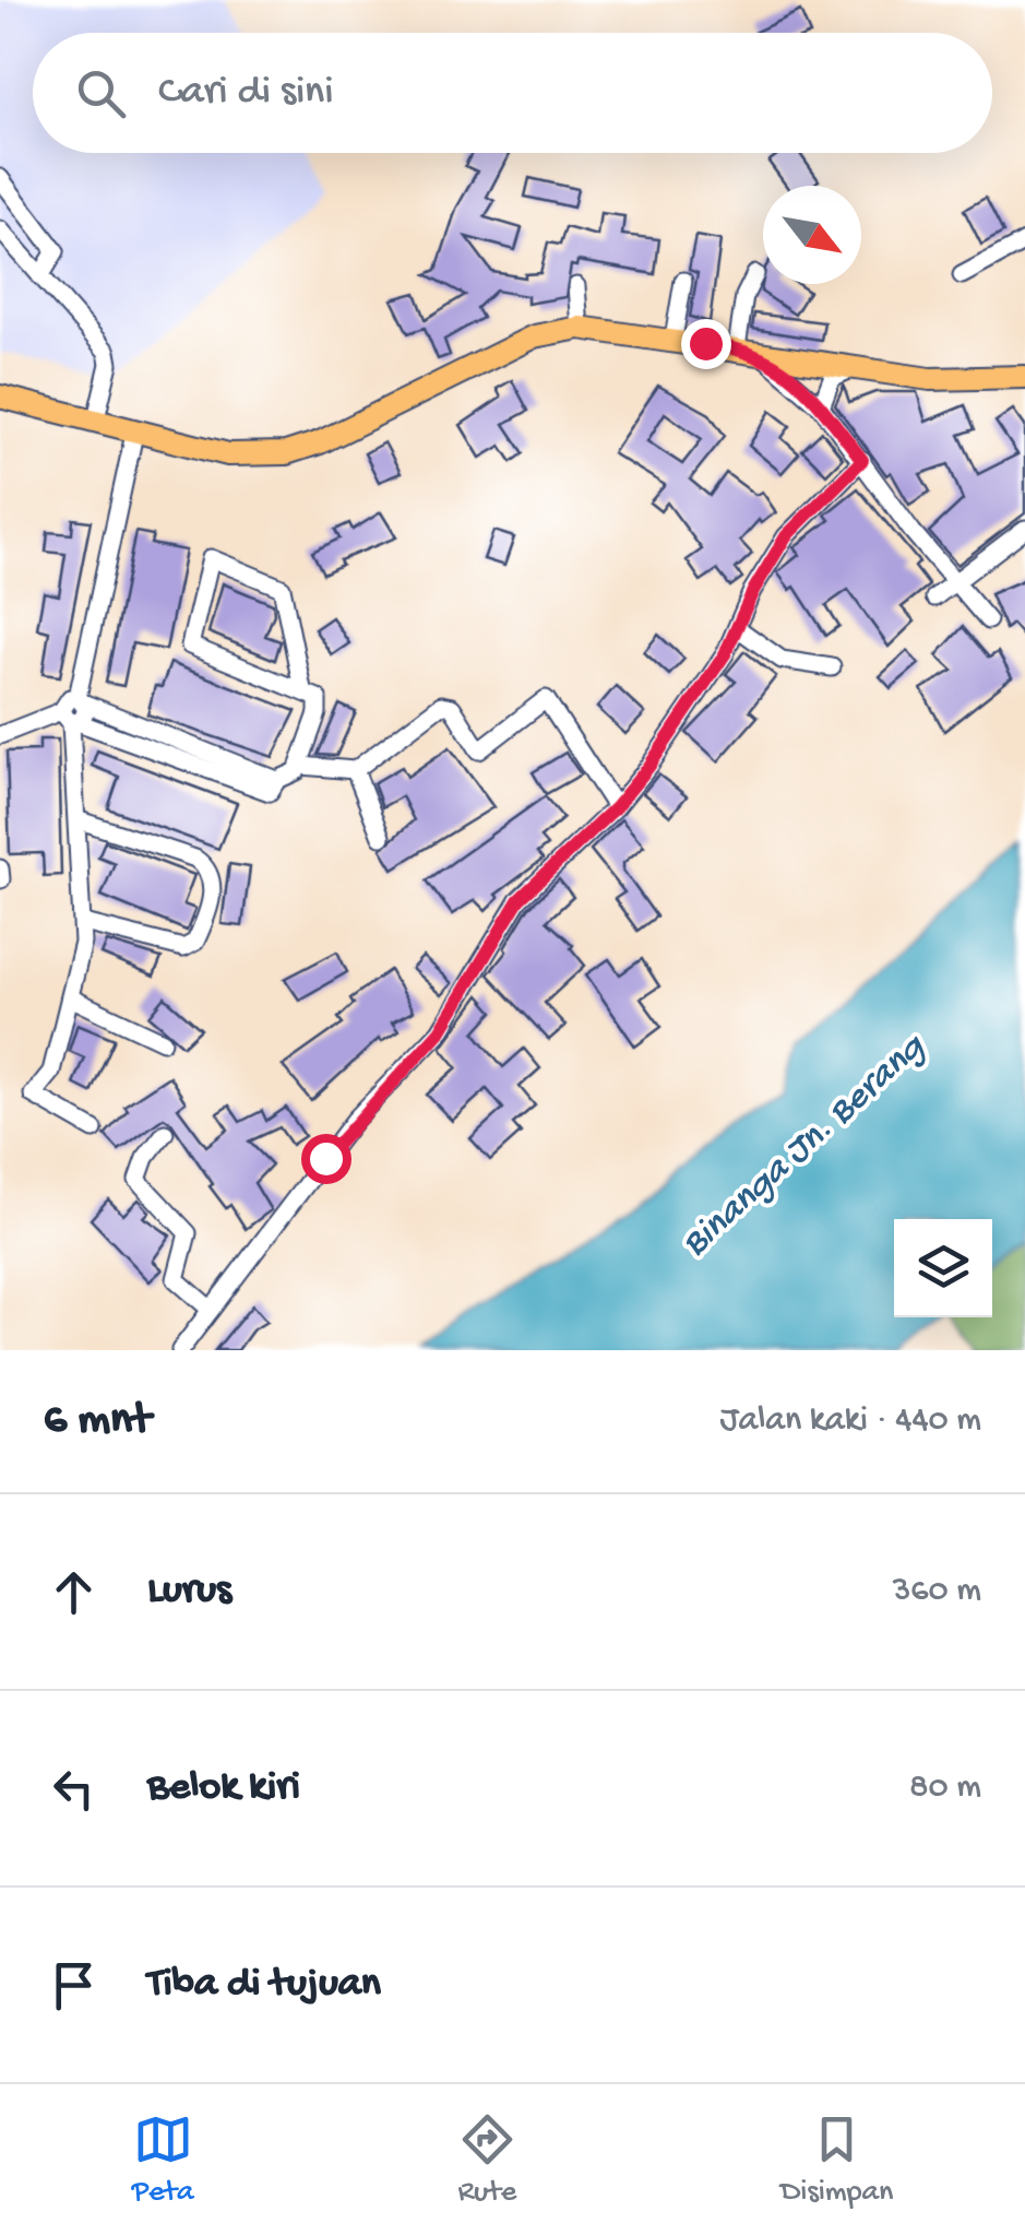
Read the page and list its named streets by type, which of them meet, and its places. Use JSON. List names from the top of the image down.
{
  "water": ["Binanga Jn. Berang"],
  "north": "bottom right",
  "page": {
    "search": "Cari di sini",
    "heading": ["6 mnt", "Jalan kaki · 440 m"],
    "list": [
      ["Lurus", "360 m"],
      ["Belok kiri", "80 m"],
      "Tiba di tujuan"
    ],
    "nav": ["Peta", "Rute", "Disimpan"]
  }
}
